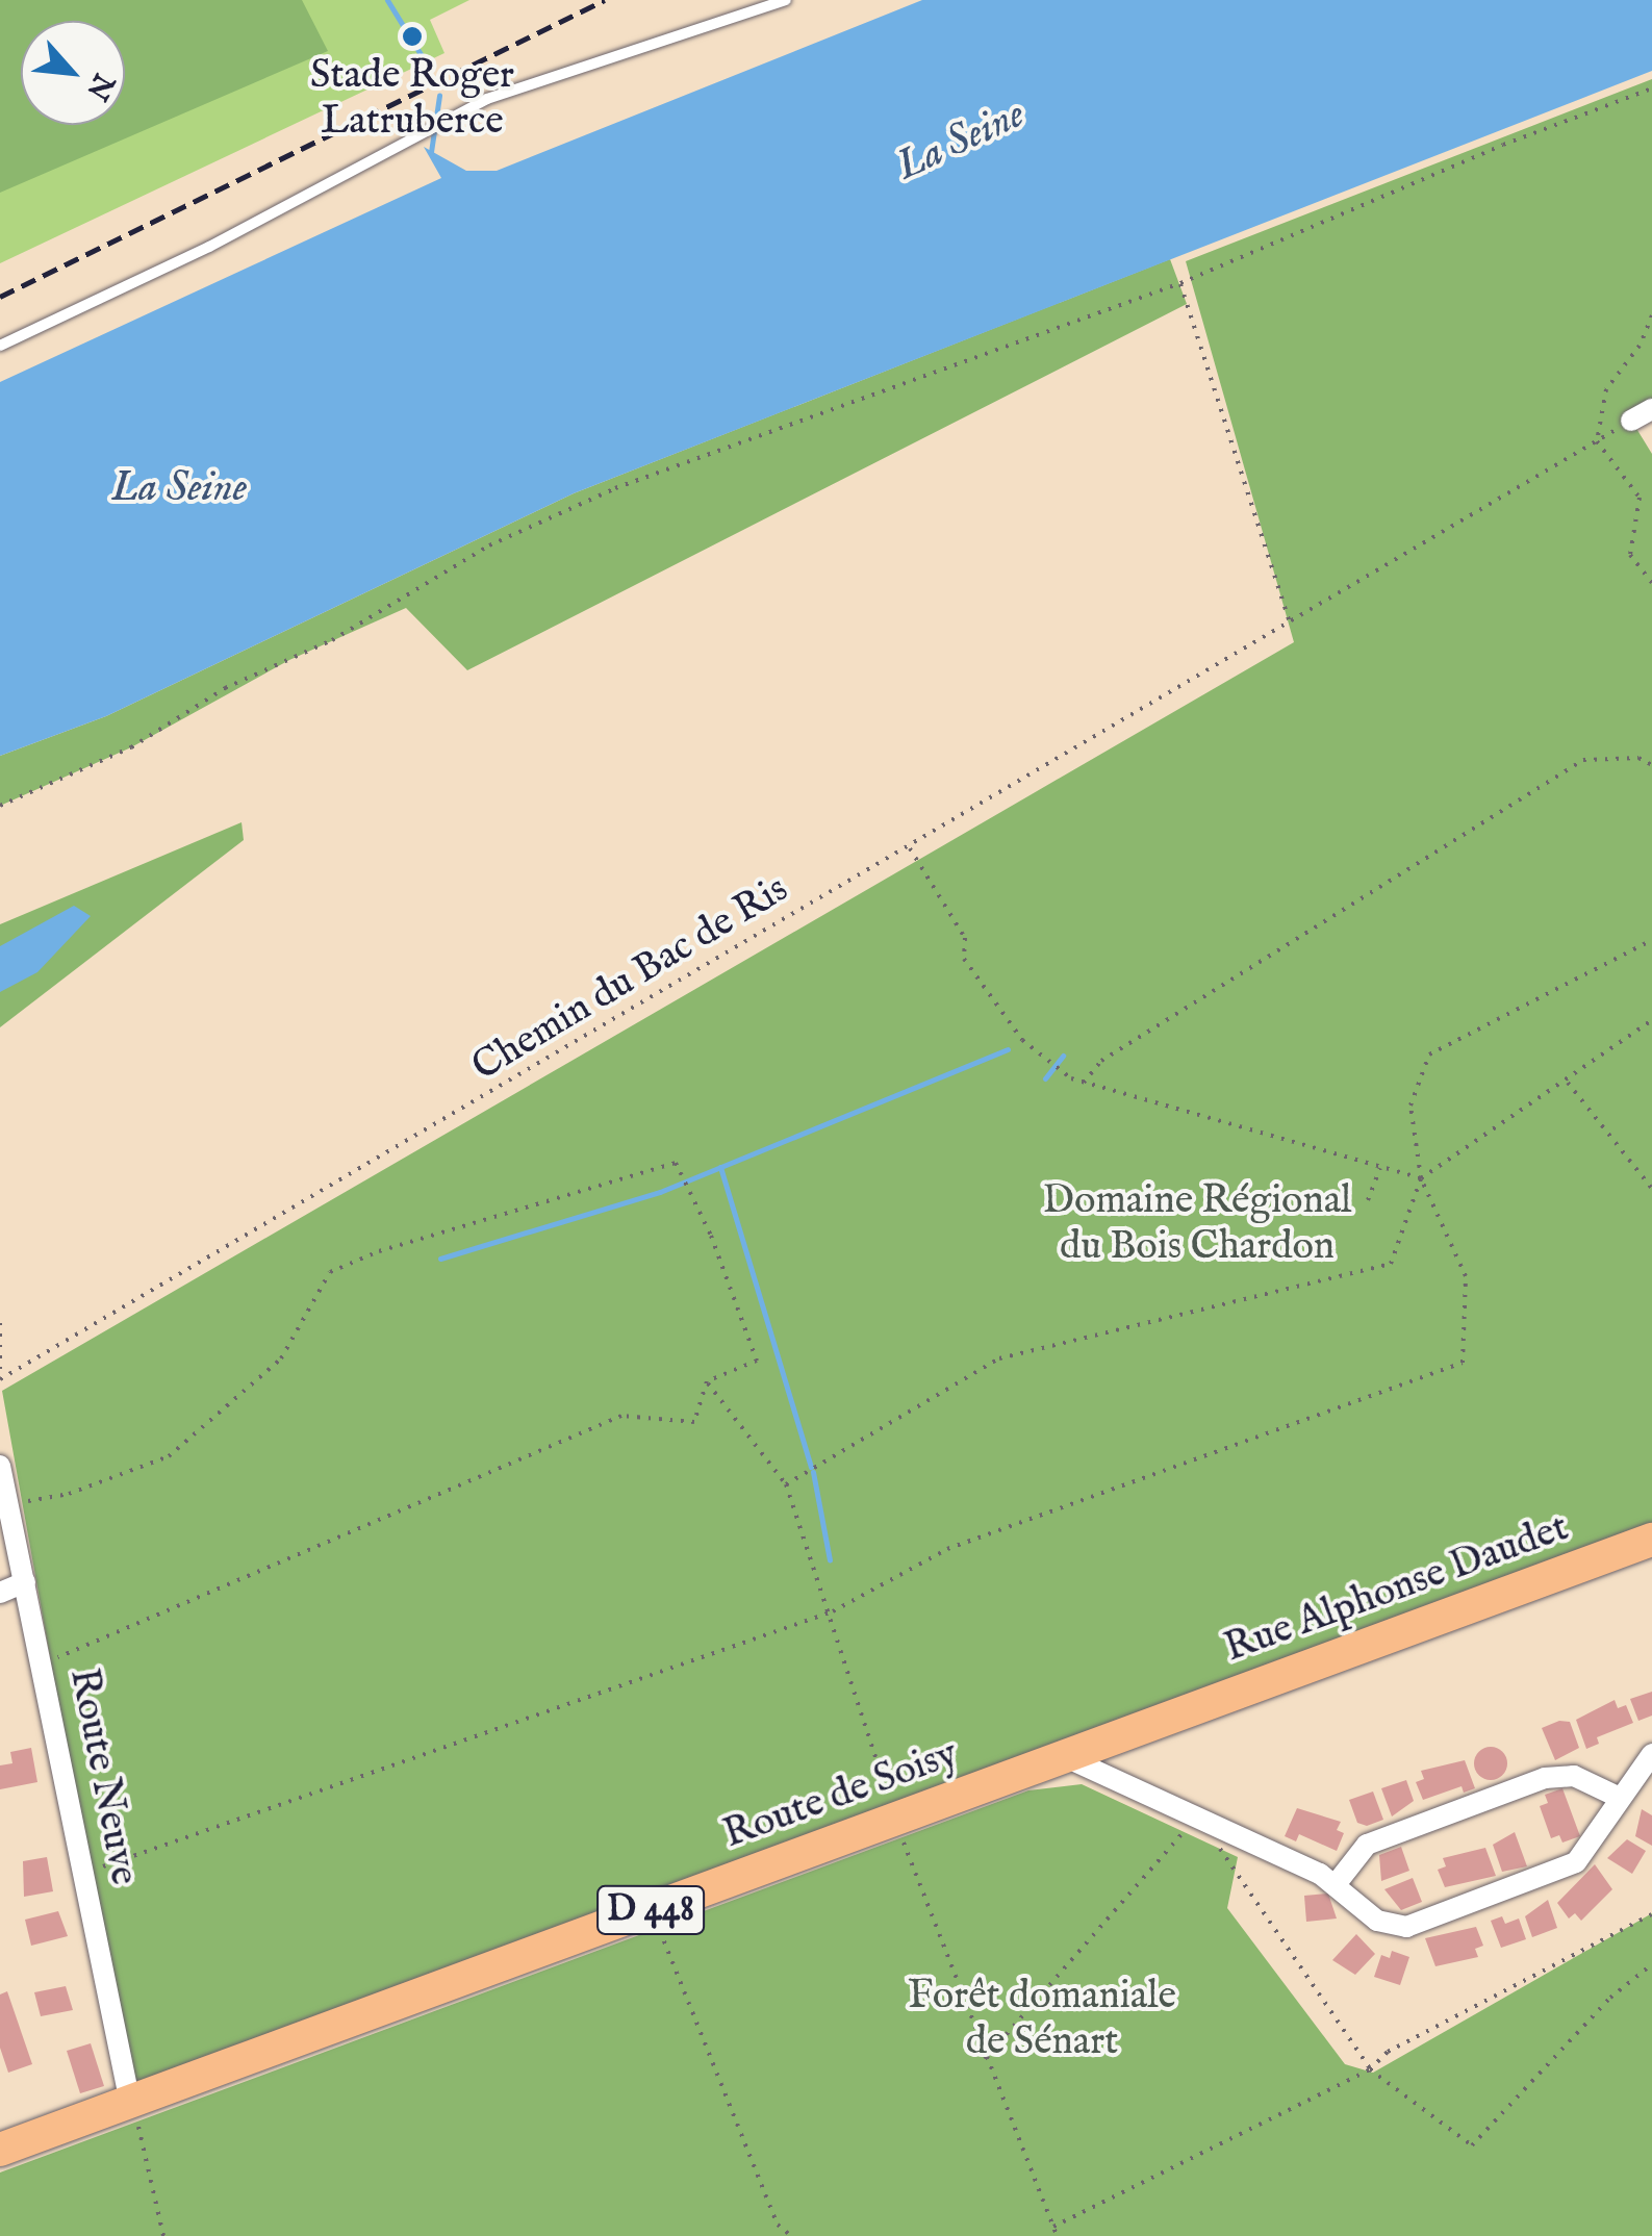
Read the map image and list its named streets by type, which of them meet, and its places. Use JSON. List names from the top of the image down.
{
  "streets": {
    "main road": ["Rue Alphonse Daudet", "Route de Soisy", "D 448"],
    "street": ["Route Neuve"],
    "path": ["Chemin du Bac de Ris"]
  },
  "crossings": [
    ["Rue Alphonse Daudet", "Route de Soisy"],
    ["Route Neuve", "Route de Soisy"],
    ["Route Neuve", "D 448"],
    ["Route de Soisy", "D 448"]
  ],
  "water": ["La Seine"],
  "parks": ["Domaine Régional du Bois Chardon", "Forêt domaniale de Sénart"],
  "places": ["Stade Roger Latruberce"],
  "north": "bottom right"
}
